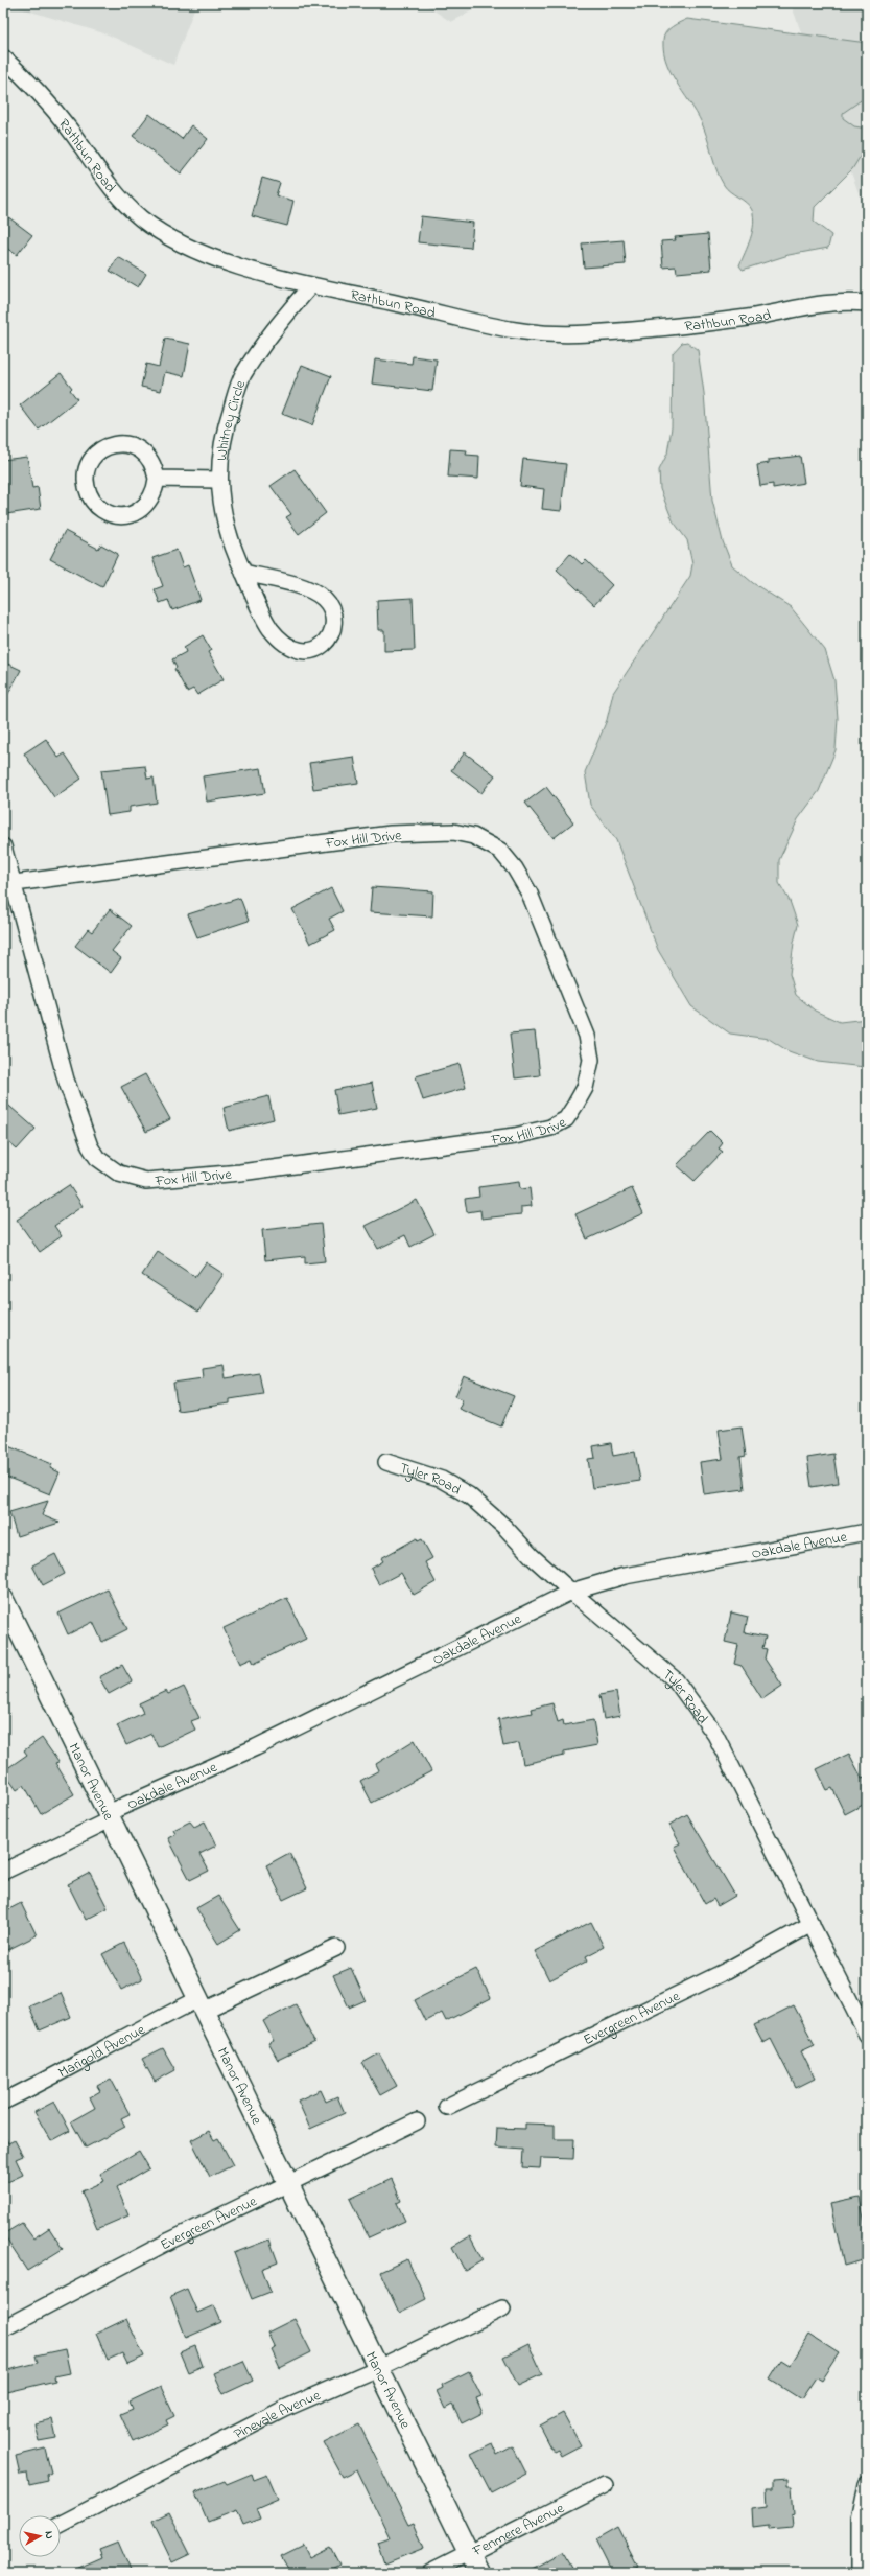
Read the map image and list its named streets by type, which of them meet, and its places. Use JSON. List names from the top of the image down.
{
  "streets": {
    "street": [
      "Rathbun Road",
      "Whitney Circle",
      "Fox Hill Drive",
      "Tyler Road",
      "Oakdale Avenue",
      "Manor Avenue",
      "Evergreen Avenue",
      "Marigold Avenue",
      "Pinevale Avenue",
      "Fenmere Avenue"
    ]
  },
  "crossings": [
    ["Rathbun Road", "Whitney Circle"],
    ["Tyler Road", "Oakdale Avenue"],
    ["Tyler Road", "Evergreen Avenue"],
    ["Oakdale Avenue", "Manor Avenue"],
    ["Manor Avenue", "Evergreen Avenue"],
    ["Manor Avenue", "Marigold Avenue"],
    ["Manor Avenue", "Pinevale Avenue"],
    ["Manor Avenue", "Fenmere Avenue"]
  ],
  "north": "right"
}
